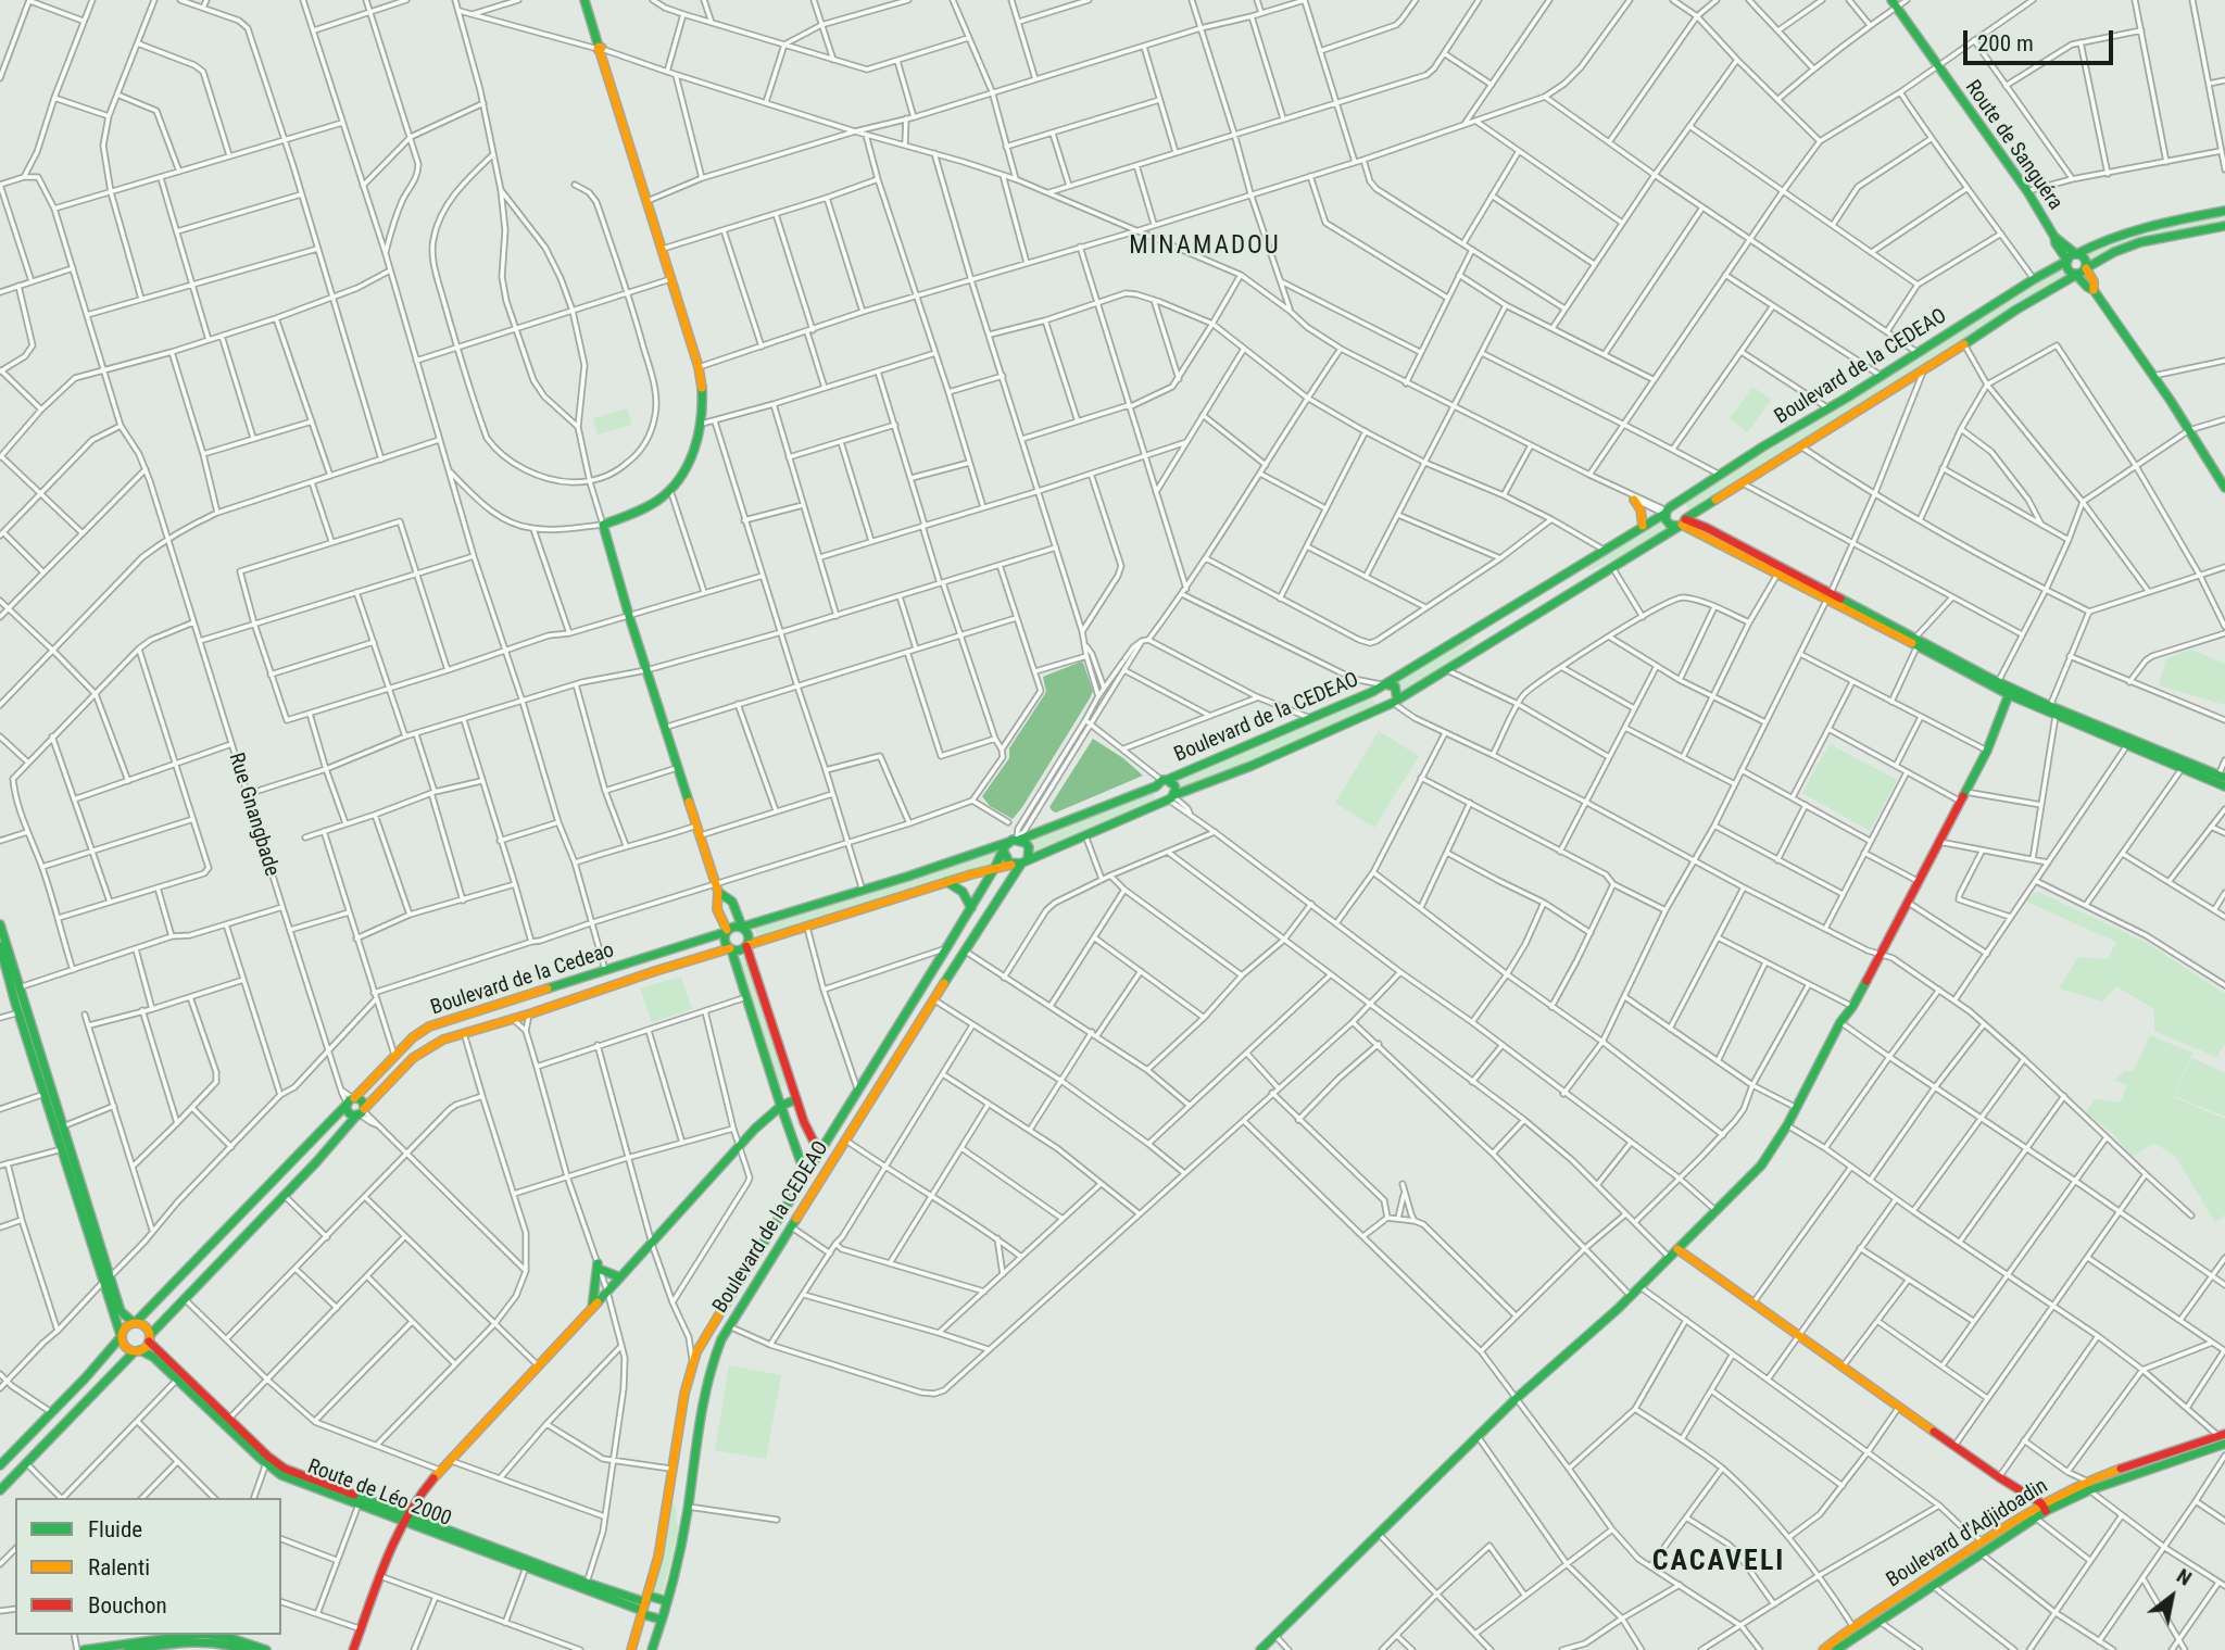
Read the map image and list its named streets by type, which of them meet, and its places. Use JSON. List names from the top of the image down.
{
  "streets": {
    "main road": [
      "Route de Sanguéra",
      "Boulevard de la CEDEAO",
      "Boulevard de la Cedeao",
      "Route de Léo 2000",
      "Boulevard d'Adjidoadin"
    ],
    "street": ["Rue Gnangbade"]
  },
  "crossings": [
    ["Route de Sanguéra", "Boulevard de la CEDEAO"],
    ["Boulevard de la CEDEAO", "Boulevard de la Cedeao"],
    ["Rue Gnangbade", "Boulevard de la Cedeao"],
    ["Boulevard de la Cedeao", "Route de Léo 2000"]
  ],
  "districts": ["MINAMADOU", "CACAVELI"],
  "legend": ["Fluide", "Ralenti", "Bouchon"],
  "scale_bar": "200 m",
  "north": "top right"
}
